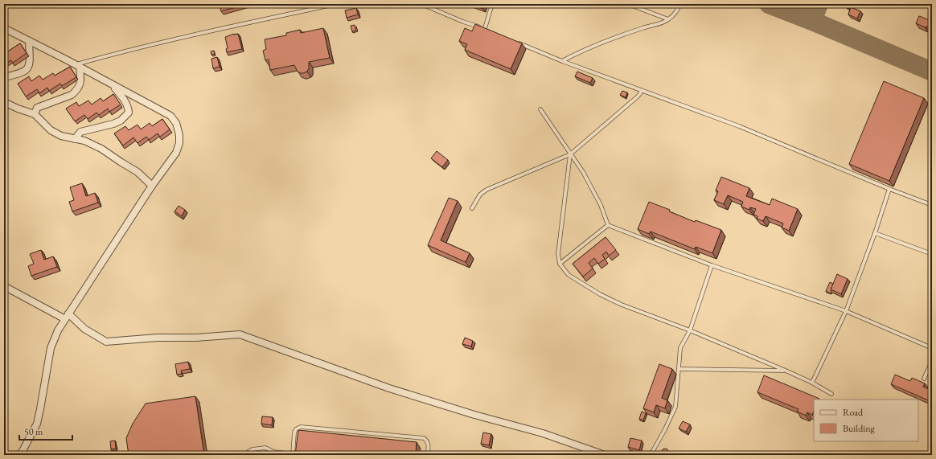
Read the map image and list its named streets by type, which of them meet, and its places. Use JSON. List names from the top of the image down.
{
  "legend": ["Road", "Building"],
  "scale_bar": "50 m"
}
